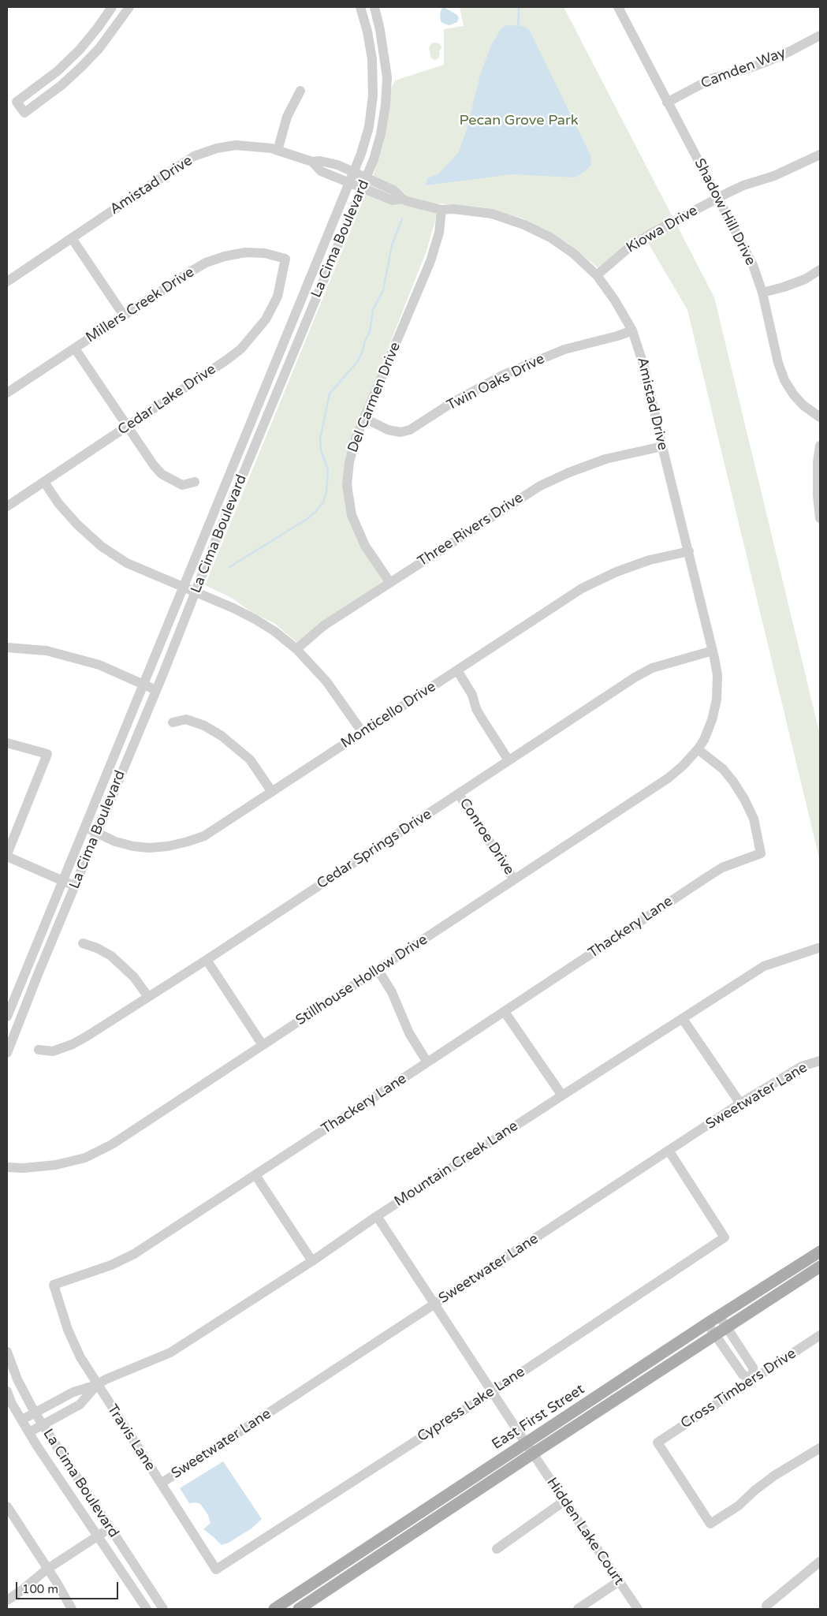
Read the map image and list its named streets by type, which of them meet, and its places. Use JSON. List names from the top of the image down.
{
  "streets": {
    "main road": ["East First Street"],
    "street": [
      "Camden Way",
      "Amistad Drive",
      "Shadow Hill Drive",
      "Kiowa Drive",
      "La Cima Boulevard",
      "Millers Creek Drive",
      "Twin Oaks Drive",
      "Del Carmen Drive",
      "Cedar Lake Drive",
      "Three Rivers Drive",
      "Monticello Drive",
      "Conroe Drive",
      "Cedar Springs Drive",
      "Thackery Lane",
      "Stillhouse Hollow Drive",
      "Sweetwater Lane",
      "Mountain Creek Lane",
      "Cross Timbers Drive",
      "Cypress Lake Lane",
      "Travis Lane",
      "Hidden Lake Court"
    ]
  },
  "crossings": [
    ["Camden Way", "Shadow Hill Drive"],
    ["Amistad Drive", "Kiowa Drive"],
    ["Amistad Drive", "La Cima Boulevard"],
    ["Amistad Drive", "Twin Oaks Drive"],
    ["Amistad Drive", "Del Carmen Drive"],
    ["Amistad Drive", "Three Rivers Drive"],
    ["Amistad Drive", "Monticello Drive"],
    ["Amistad Drive", "Cedar Springs Drive"],
    ["Amistad Drive", "Thackery Lane"],
    ["Amistad Drive", "Stillhouse Hollow Drive"],
    ["Shadow Hill Drive", "Kiowa Drive"],
    ["La Cima Boulevard", "Monticello Drive"],
    ["La Cima Boulevard", "Mountain Creek Lane"],
    ["Millers Creek Drive", "Cedar Lake Drive"],
    ["Twin Oaks Drive", "Del Carmen Drive"],
    ["Del Carmen Drive", "Three Rivers Drive"],
    ["Conroe Drive", "Cedar Springs Drive"],
    ["Conroe Drive", "Stillhouse Hollow Drive"],
    ["Thackery Lane", "Stillhouse Hollow Drive"],
    ["Thackery Lane", "Mountain Creek Lane"],
    ["Thackery Lane", "Travis Lane"],
    ["Sweetwater Lane", "Cypress Lake Lane"],
    ["Sweetwater Lane", "Travis Lane"],
    ["Sweetwater Lane", "Hidden Lake Court"],
    ["Mountain Creek Lane", "Travis Lane"],
    ["Mountain Creek Lane", "Hidden Lake Court"],
    ["Cypress Lake Lane", "Travis Lane"],
    ["Cypress Lake Lane", "Hidden Lake Court"],
    ["East First Street", "Hidden Lake Court"]
  ],
  "parks": ["Pecan Grove Park"],
  "scale_bar": "100 m"
}
